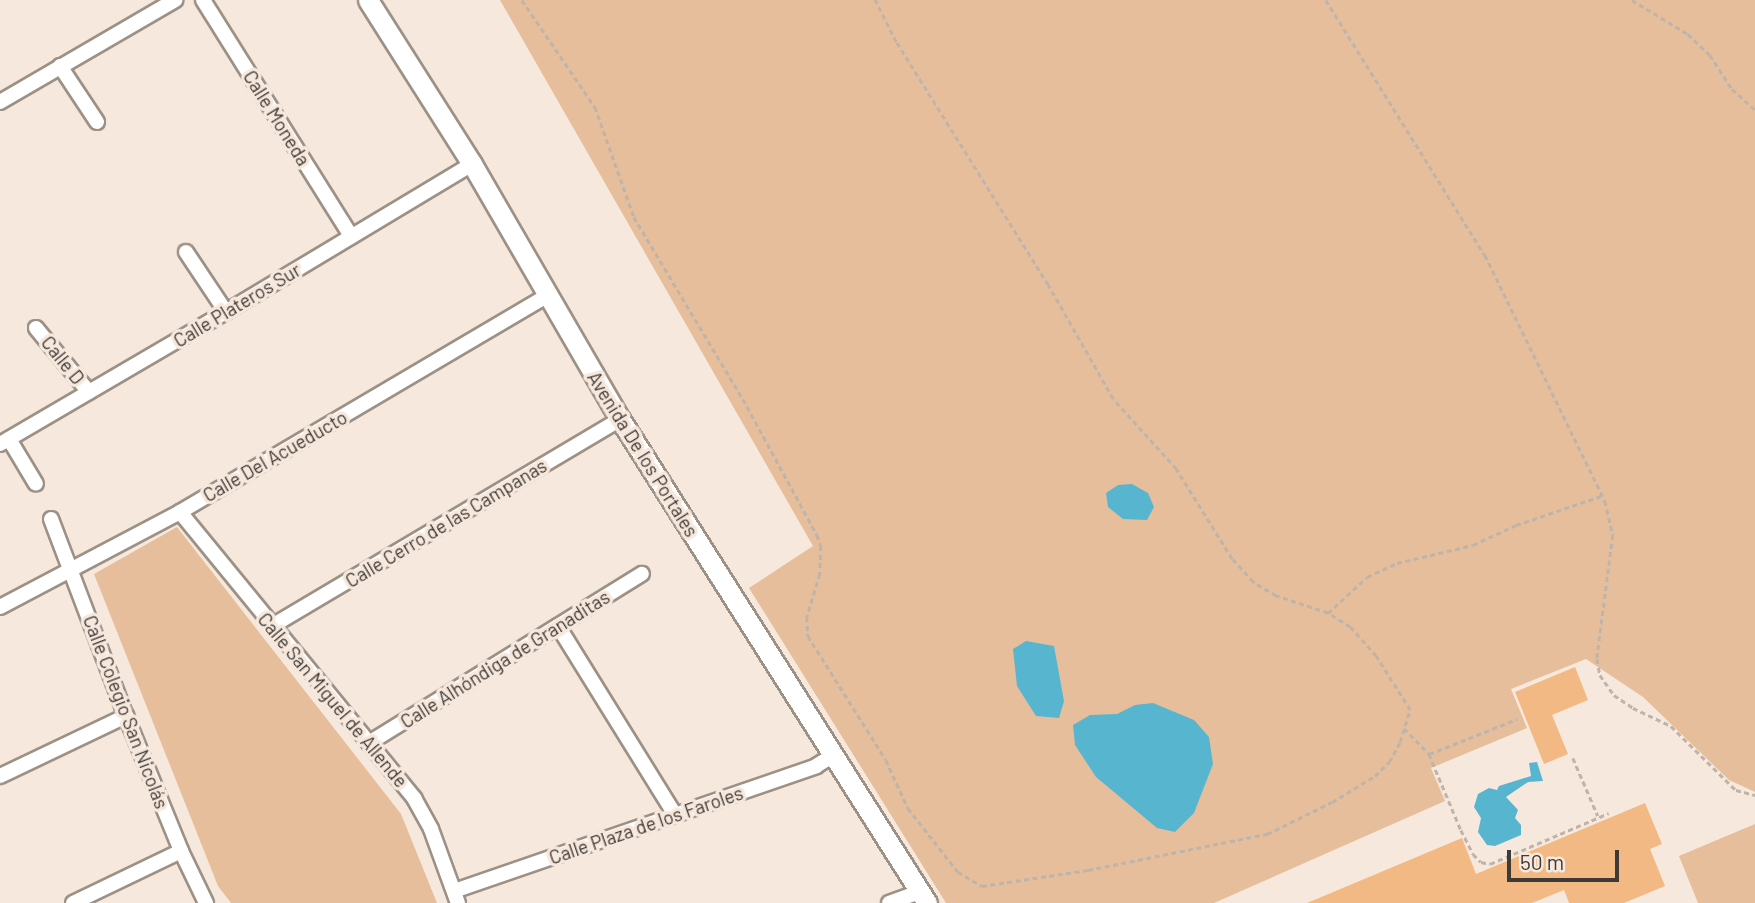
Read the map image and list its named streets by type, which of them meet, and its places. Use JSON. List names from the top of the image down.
{
  "streets": {
    "street": [
      "Calle Moneda",
      "Calle Plateros Sur",
      "Calle D",
      "Avenida De los Portales",
      "Calle Del Acueducto",
      "Calle Cerro de las Campanas",
      "Calle Alhóndiga de Granaditas",
      "Calle San Miguel de Allende",
      "Calle Colegio San Nicolás",
      "Calle Plaza de los Faroles"
    ]
  },
  "crossings": [
    ["Calle Moneda", "Calle Plateros Sur"],
    ["Calle Plateros Sur", "Calle D"],
    ["Calle Plateros Sur", "Avenida De los Portales"],
    ["Avenida De los Portales", "Calle Del Acueducto"],
    ["Avenida De los Portales", "Calle Cerro de las Campanas"],
    ["Avenida De los Portales", "Calle Plaza de los Faroles"],
    ["Calle Del Acueducto", "Calle San Miguel de Allende"],
    ["Calle Del Acueducto", "Calle Colegio San Nicolás"],
    ["Calle Cerro de las Campanas", "Calle San Miguel de Allende"],
    ["Calle Alhóndiga de Granaditas", "Calle San Miguel de Allende"],
    ["Calle San Miguel de Allende", "Calle Plaza de los Faroles"]
  ],
  "scale_bar": "50 m"
}
